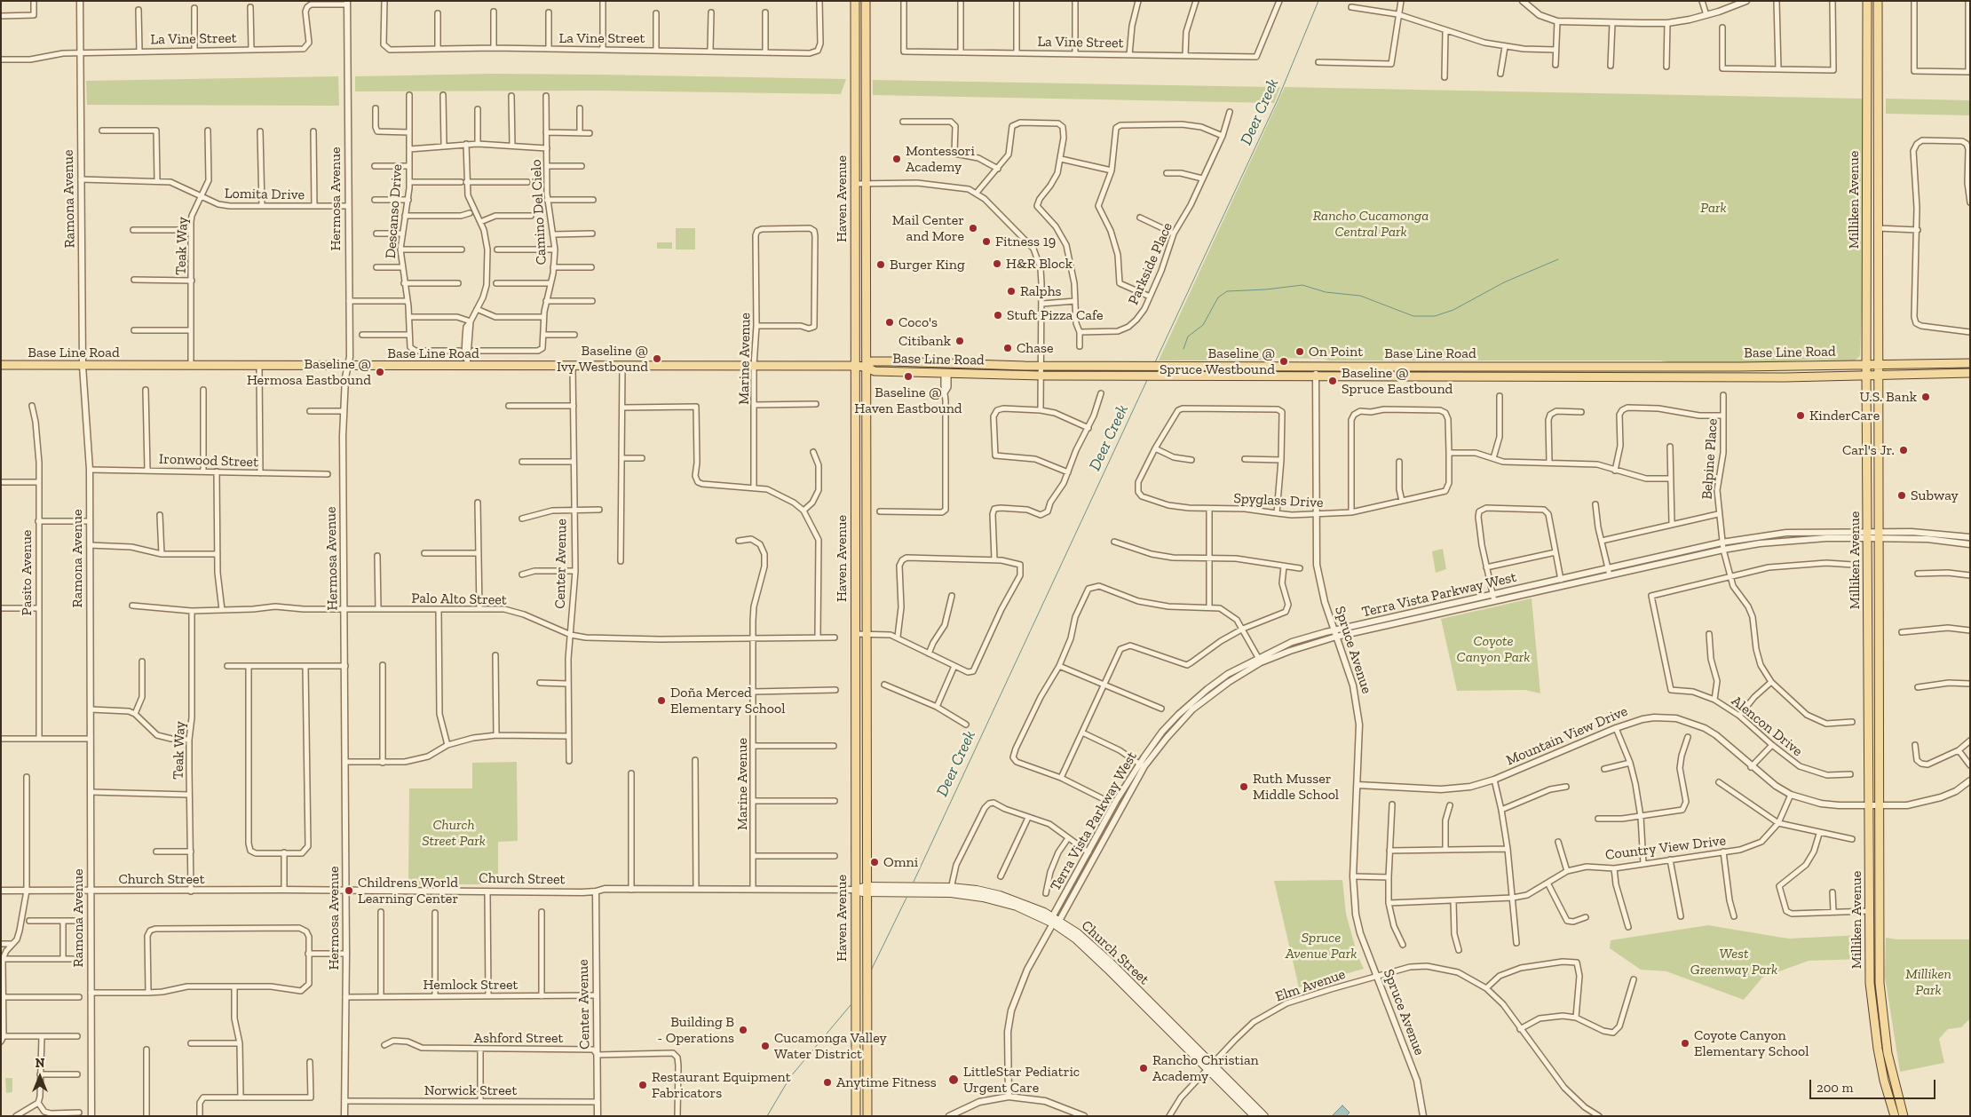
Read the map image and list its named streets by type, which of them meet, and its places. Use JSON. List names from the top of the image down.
{
  "streets": {
    "main road": [
      "Haven Avenue",
      "Milliken Avenue",
      "Base Line Road",
      "Church Street"
    ],
    "street": [
      "La Vine Street",
      "Lomita Drive",
      "Ramona Avenue",
      "Hermosa Avenue",
      "Descanso Drive",
      "Camino Del Cielo",
      "Teak Way",
      "Parkside Place",
      "Marine Avenue",
      "Belpine Place",
      "Ironwood Street",
      "Spyglass Drive",
      "Center Avenue",
      "Pasito Avenue",
      "Terra Vista Parkway West",
      "Palo Alto Street",
      "Spruce Avenue",
      "Alencon Drive",
      "Mountain View Drive",
      "Country View Drive",
      "Hemlock Street",
      "Elm Avenue",
      "Ashford Street",
      "Norwick Street"
    ]
  },
  "crossings": [
    ["La Vine Street", "Ramona Avenue"],
    ["La Vine Street", "Hermosa Avenue"],
    ["Lomita Drive", "Ramona Avenue"],
    ["Lomita Drive", "Hermosa Avenue"],
    ["Lomita Drive", "Teak Way"],
    ["Ramona Avenue", "Base Line Road"],
    ["Ramona Avenue", "Ironwood Street"],
    ["Ramona Avenue", "Church Street"],
    ["Hermosa Avenue", "Base Line Road"],
    ["Hermosa Avenue", "Palo Alto Street"],
    ["Hermosa Avenue", "Church Street"],
    ["Hermosa Avenue", "Hemlock Street"],
    ["Hermosa Avenue", "Norwick Street"],
    ["Haven Avenue", "Base Line Road"],
    ["Haven Avenue", "Church Street"],
    ["Milliken Avenue", "Base Line Road"],
    ["Milliken Avenue", "Terra Vista Parkway West"],
    ["Milliken Avenue", "Mountain View Drive"],
    ["Teak Way", "Base Line Road"],
    ["Teak Way", "Palo Alto Street"],
    ["Teak Way", "Church Street"],
    ["Base Line Road", "Marine Avenue"],
    ["Base Line Road", "Center Avenue"],
    ["Base Line Road", "Spruce Avenue"],
    ["Marine Avenue", "Palo Alto Street"],
    ["Marine Avenue", "Church Street"],
    ["Belpine Place", "Terra Vista Parkway West"],
    ["Belpine Place", "Alencon Drive"],
    ["Spyglass Drive", "Spruce Avenue"],
    ["Center Avenue", "Palo Alto Street"],
    ["Center Avenue", "Church Street"],
    ["Center Avenue", "Hemlock Street"],
    ["Center Avenue", "Ashford Street"],
    ["Center Avenue", "Norwick Street"],
    ["Terra Vista Parkway West", "Spruce Avenue"],
    ["Terra Vista Parkway West", "Church Street"],
    ["Spruce Avenue", "Mountain View Drive"],
    ["Spruce Avenue", "Elm Avenue"],
    ["Mountain View Drive", "Country View Drive"],
    ["Church Street", "Elm Avenue"]
  ],
  "water": ["Deer Creek"],
  "parks": [
    "Park",
    "Rancho Cucamonga Central Park",
    "Coyote Canyon Park",
    "Church Street Park",
    "Spruce Avenue Park",
    "West Greenway Park",
    "Milliken Park"
  ],
  "places": [
    "Montessori Academy",
    "Mail Center and More",
    "Fitness 19",
    "H&R Block",
    "Burger King",
    "Ralphs",
    "Stuft Pizza Cafe",
    "Coco's",
    "Citibank",
    "Chase",
    "On Point",
    "Baseline @ Ivy Westbound",
    "Baseline @ Spruce Westbound",
    "Baseline @ Hermosa Eastbound",
    "Baseline @ Haven Eastbound",
    "Baseline @ Spruce Eastbound",
    "U.S. Bank",
    "KinderCare",
    "Carl's Jr.",
    "Subway",
    "Doña Merced Elementary School",
    "Ruth Musser Middle School",
    "Omni",
    "Childrens World Learning Center",
    "Building B - Operations",
    "Coyote Canyon Elementary School",
    "Cucamonga Valley Water District",
    "Rancho Christian Academy",
    "LittleStar Pediatric Urgent Care",
    "Anytime Fitness",
    "Restaurant Equipment Fabricators"
  ],
  "scale_bar": "200 m",
  "north": "top"
}
